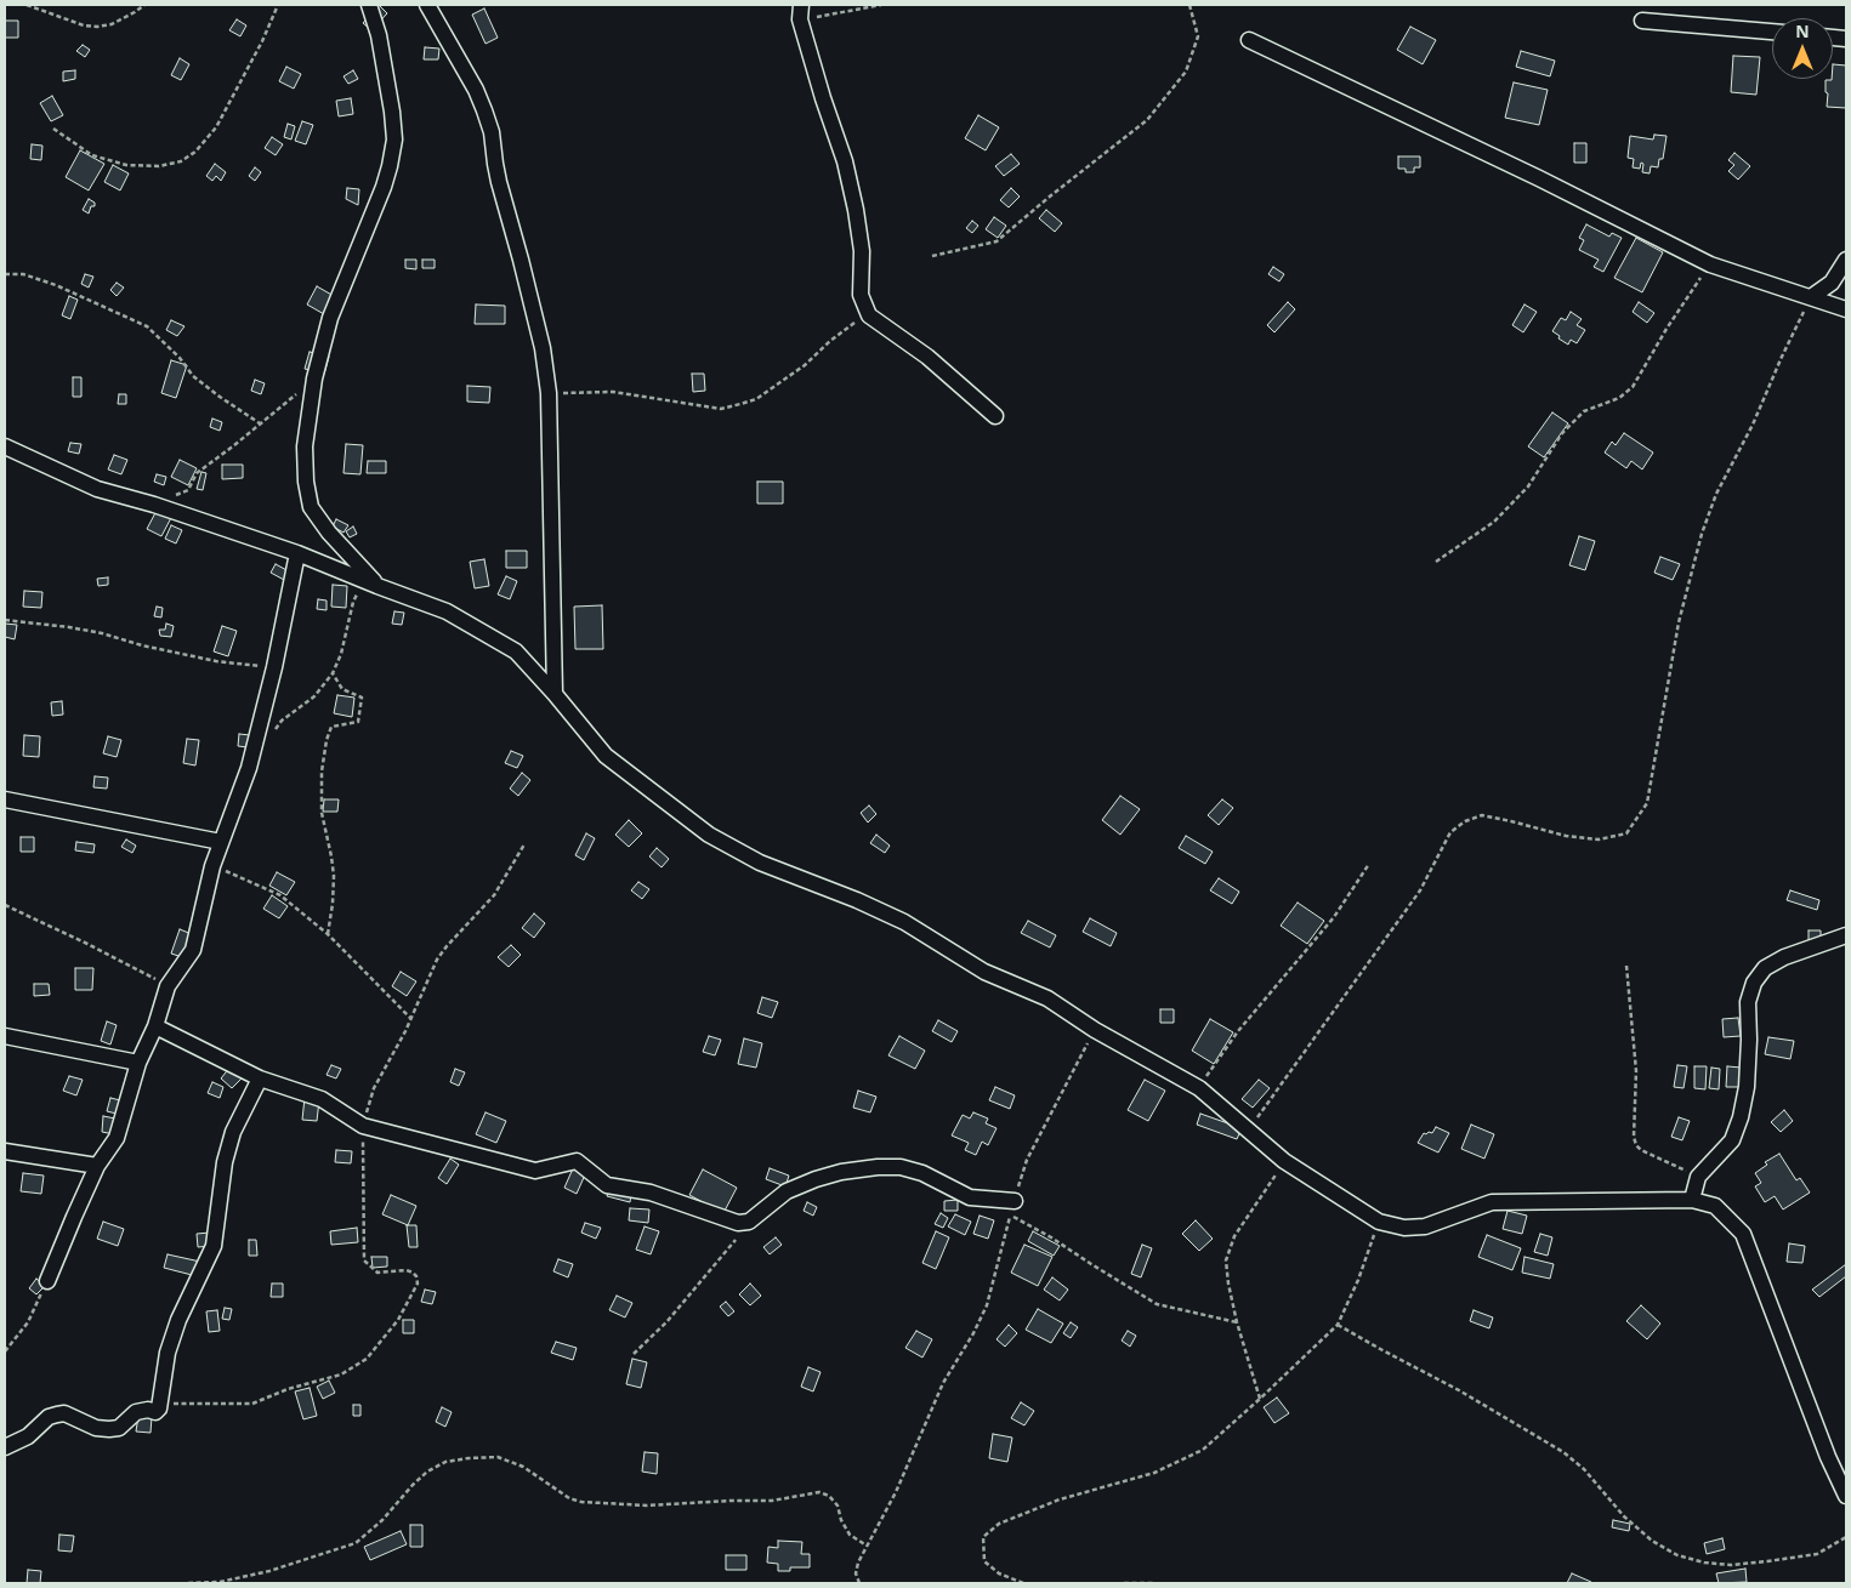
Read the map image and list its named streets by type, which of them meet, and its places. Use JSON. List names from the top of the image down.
{
  "north": "top"
}
